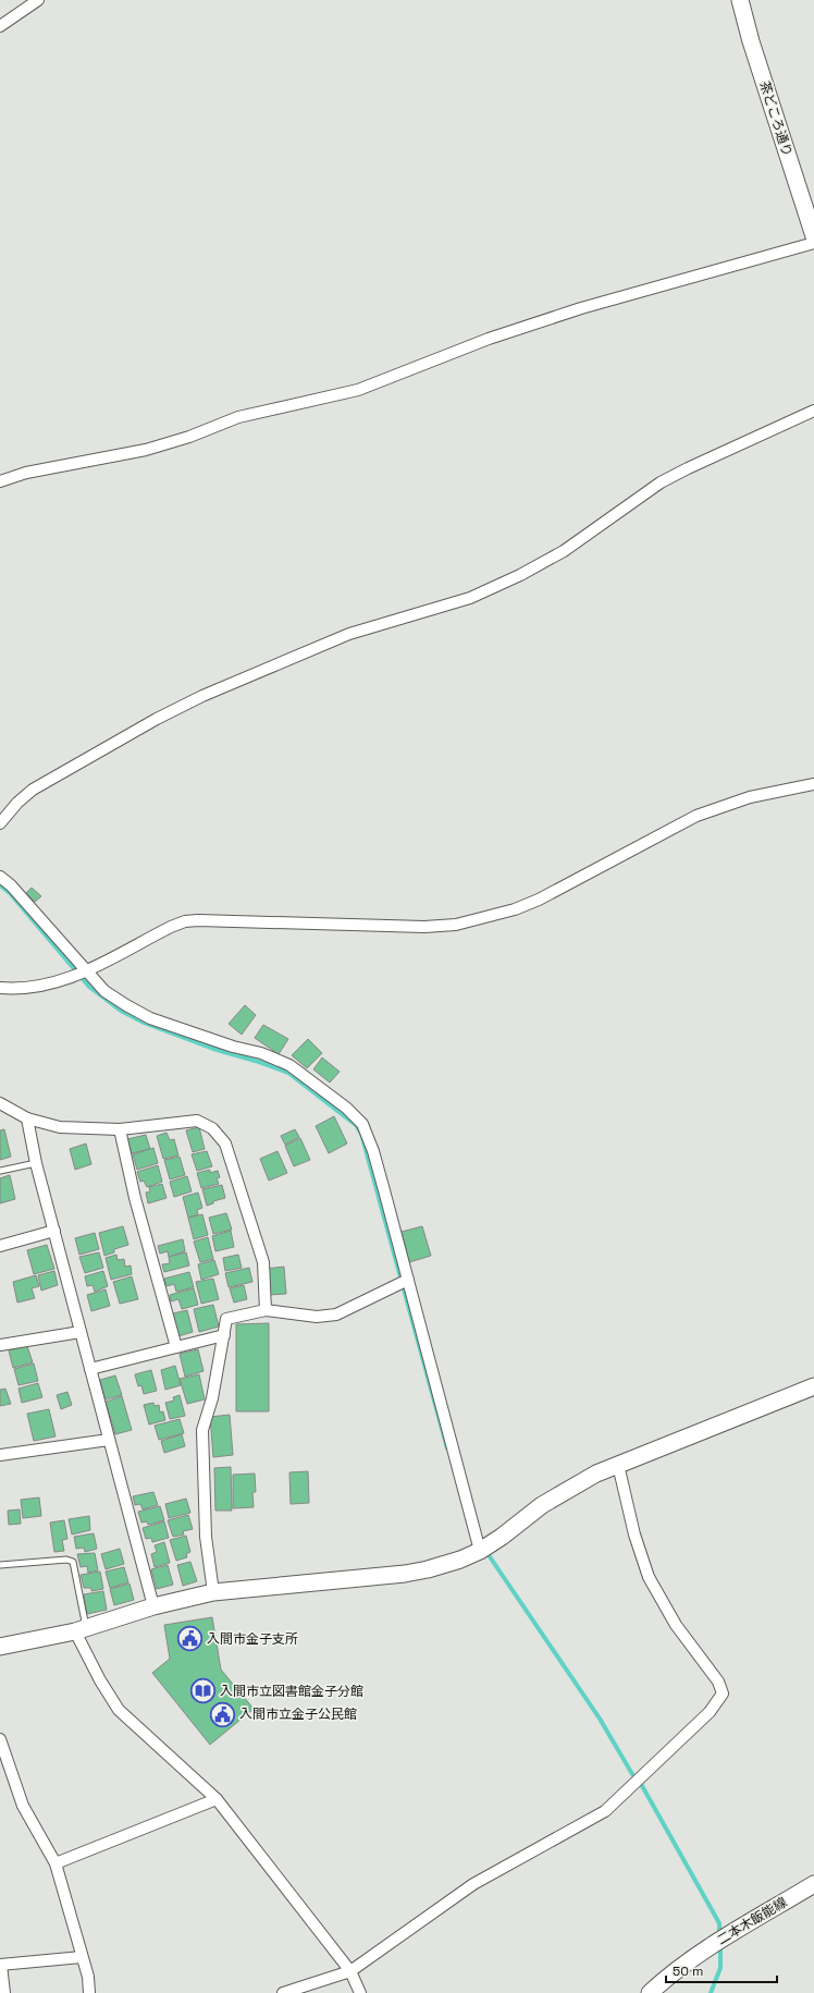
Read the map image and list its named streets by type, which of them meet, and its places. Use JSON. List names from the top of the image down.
{
  "streets": {
    "street": ["茶どころ通り", "二本木飯能線"]
  },
  "places": {
    "public building": ["入間市金子支所", "入間市立金子公民館"],
    "library": ["入間市立図書館金子分館"]
  },
  "scale_bar": "50 m"
}
